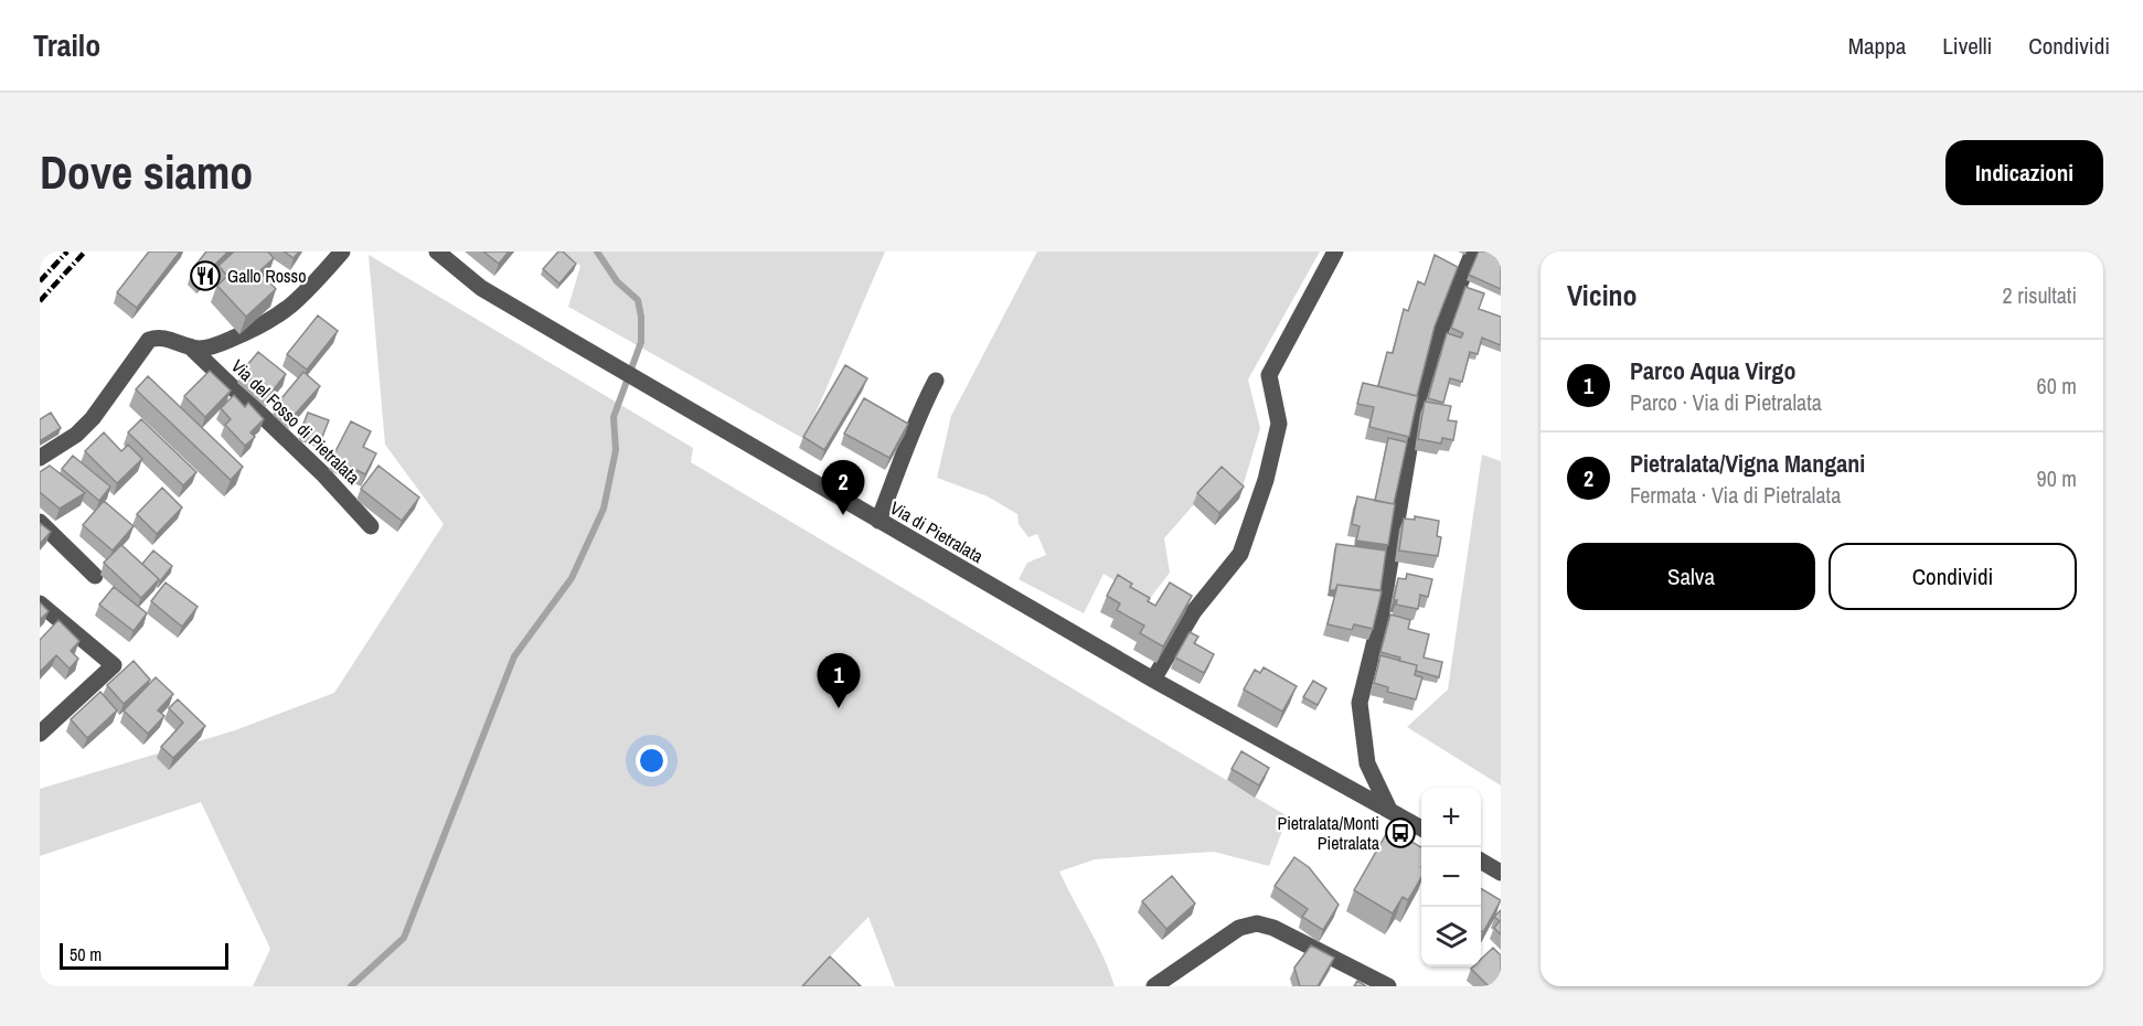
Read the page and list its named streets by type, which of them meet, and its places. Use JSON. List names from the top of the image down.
{
  "streets": {
    "street": ["Via del Fosso di Pietralata", "Via di Pietralata"]
  },
  "places": {
    "restaurant": ["Gallo Rosso"],
    "bus stop": ["Pietralata/Monti Pietralata"]
  },
  "scale_bar": "50 m",
  "page": {
    "header": "Trailo",
    "nav": ["Mappa", "Livelli", "Condividi"],
    "buttons": [
      "Indicazioni",
      ["Salva", "Condividi"]
    ],
    "title": "Dove siamo",
    "heading": ["Vicino", "2 risultati"],
    "list": [
      {
        "mark": "1",
        "name": "Parco Aqua Virgo",
        "note": "Parco · Via di Pietralata",
        "value": "60 m"
      },
      {
        "mark": "2",
        "name": "Pietralata/Vigna Mangani",
        "note": "Fermata · Via di Pietralata",
        "value": "90 m"
      }
    ],
    "pins": ["2", "1"],
    "map_buttons": ["+", "−"],
    "scale": "50 m"
  }
}
